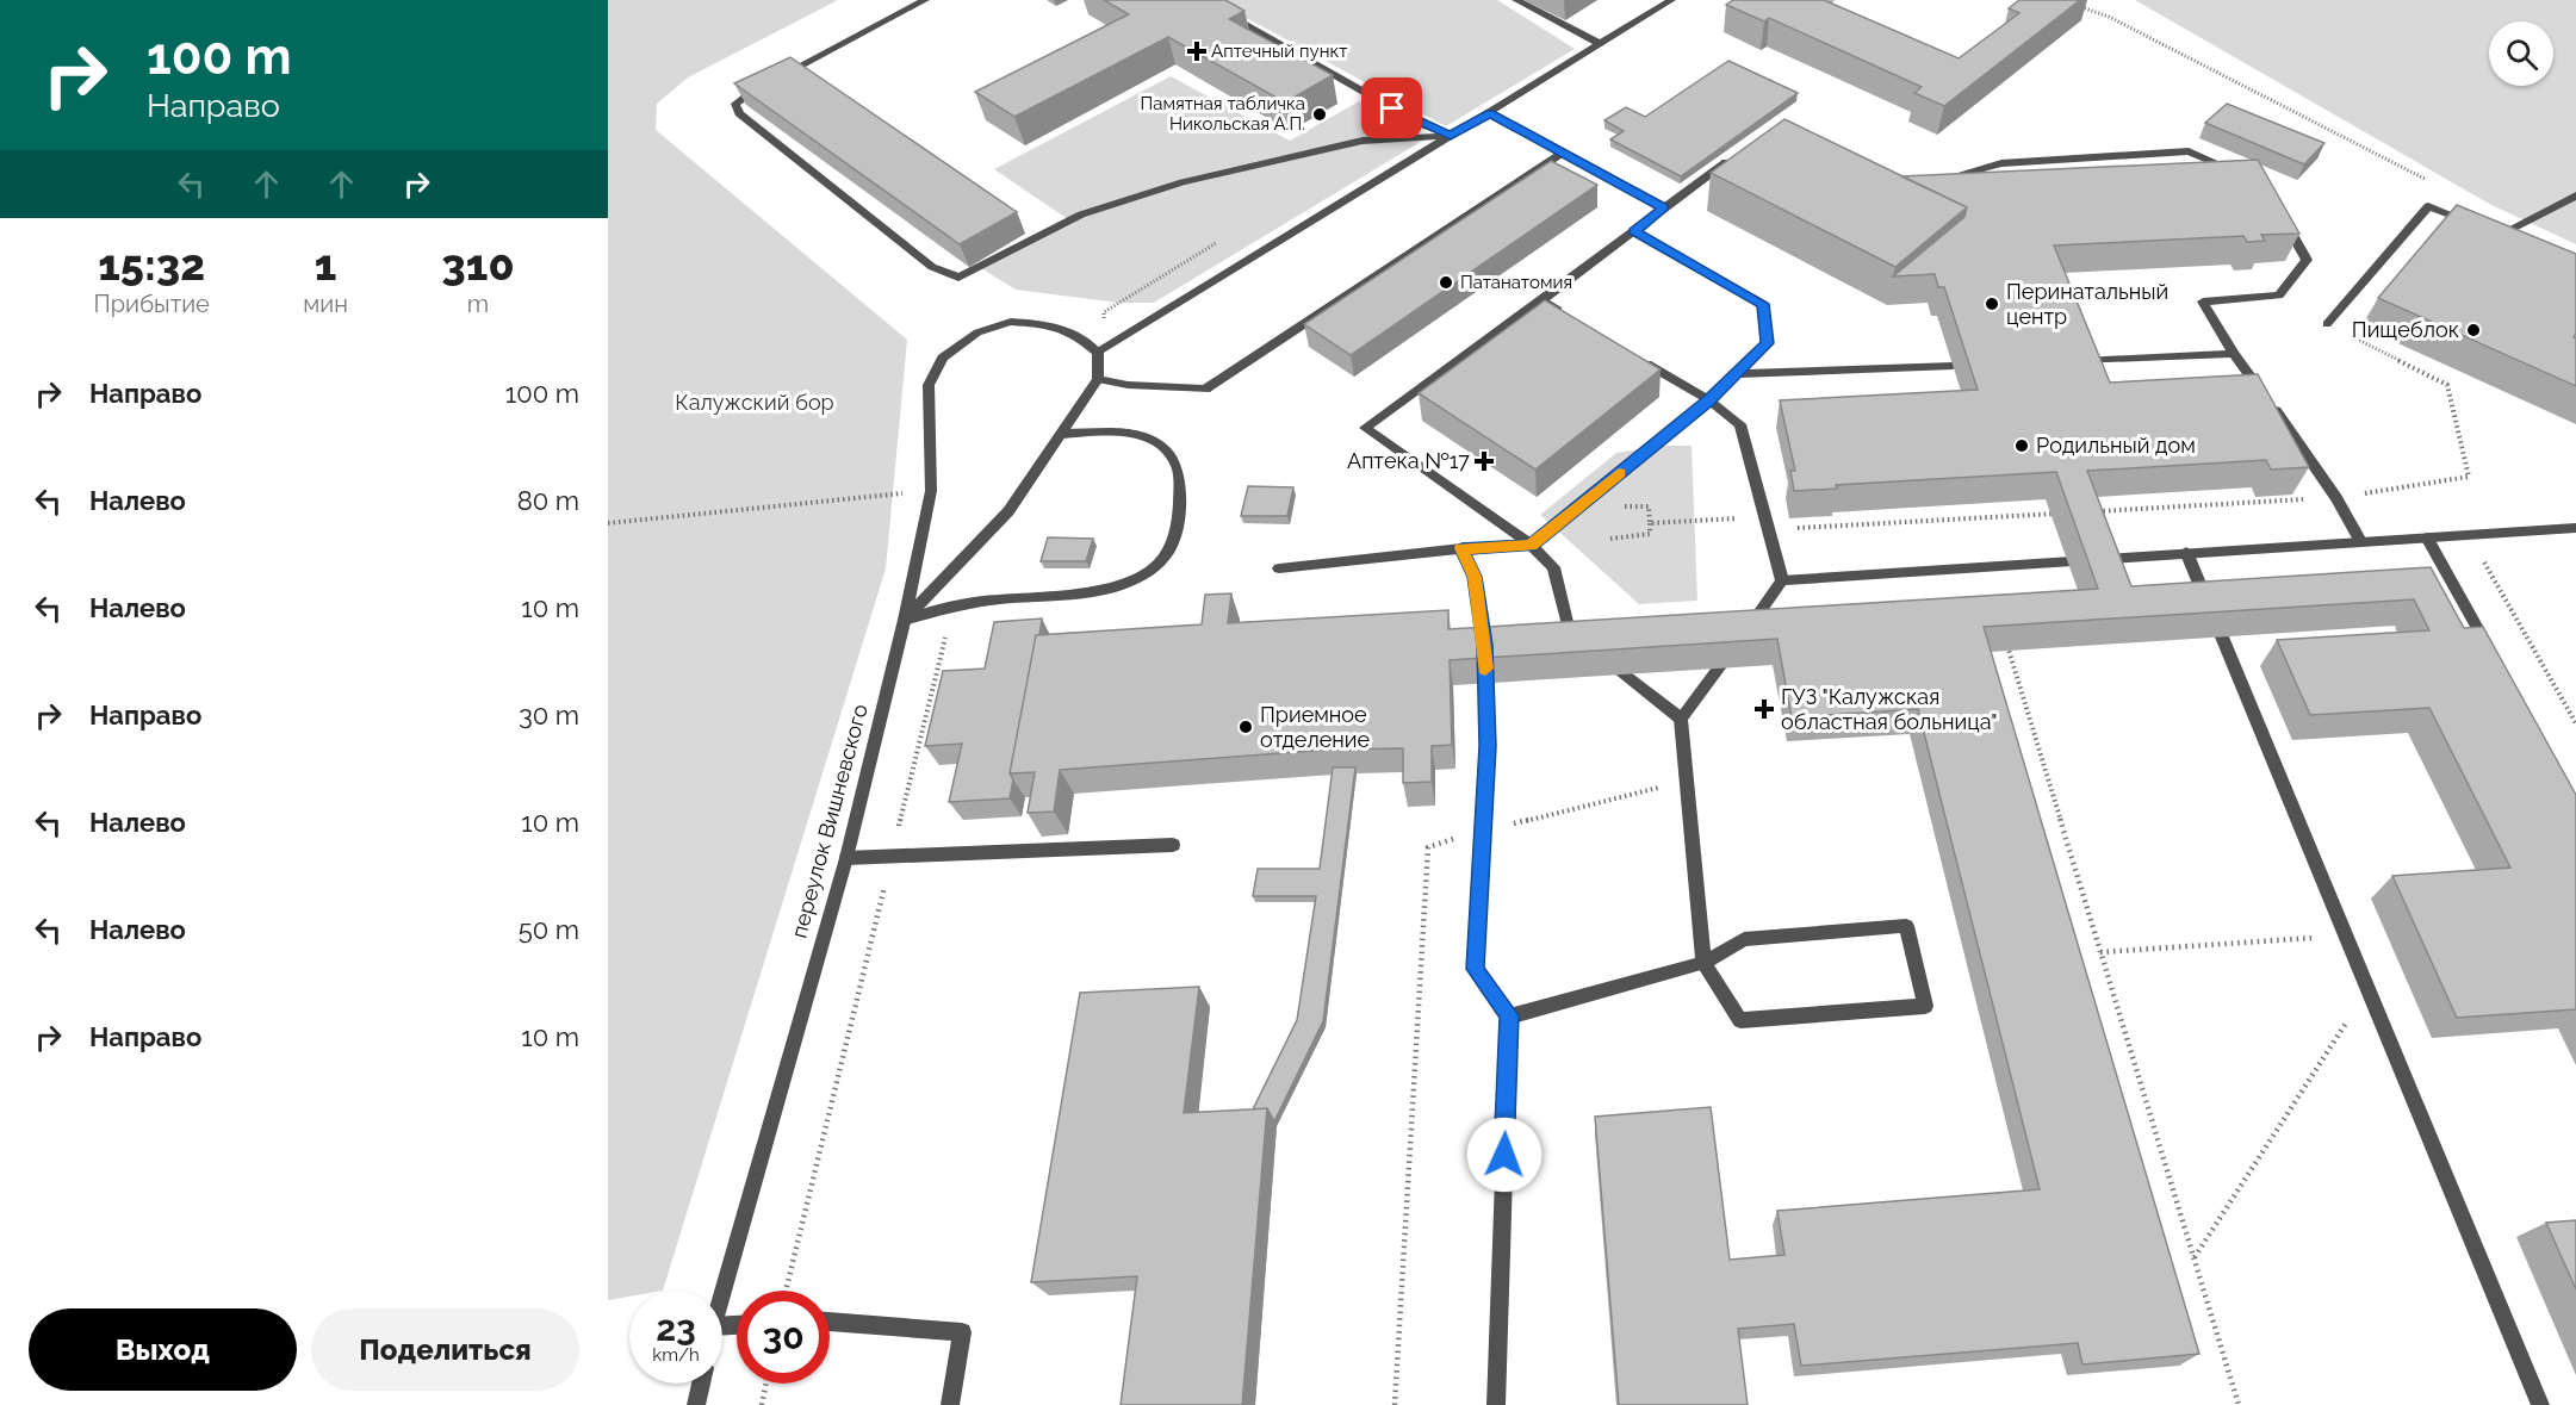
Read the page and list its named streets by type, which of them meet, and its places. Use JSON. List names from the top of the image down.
{
  "streets": {
    "street": ["переулок Вишневского"]
  },
  "parks": ["Калужский бор"],
  "places": {
    "health": ["Аптечный пункт", "Аптека №17", "ГУЗ \"Калужская областная больница\""],
    "other": [
      "Памятная табличка Никольская А.П.",
      "Патанатомия",
      "Перинатальный центр",
      "Пищеблок",
      "Родильный дом",
      "Приемное отделение"
    ]
  },
  "page": {
    "turn": ["100 m", "Направо"],
    "eta": [
      "15:32",
      "Прибытие",
      "1",
      "мин",
      "310",
      "m"
    ],
    "list": [
      {
        "name": "Направо",
        "value": "100 m"
      },
      {
        "name": "Налево",
        "value": "80 m"
      },
      {
        "name": "Налево",
        "value": "10 m"
      },
      {
        "name": "Направо",
        "value": "30 m"
      },
      {
        "name": "Налево",
        "value": "10 m"
      },
      {
        "name": "Налево",
        "value": "50 m"
      },
      {
        "name": "Направо",
        "value": "10 m"
      }
    ],
    "speed": "23 km/h",
    "limit": "30",
    "buttons": ["Выход", "Поделиться"]
  }
}
